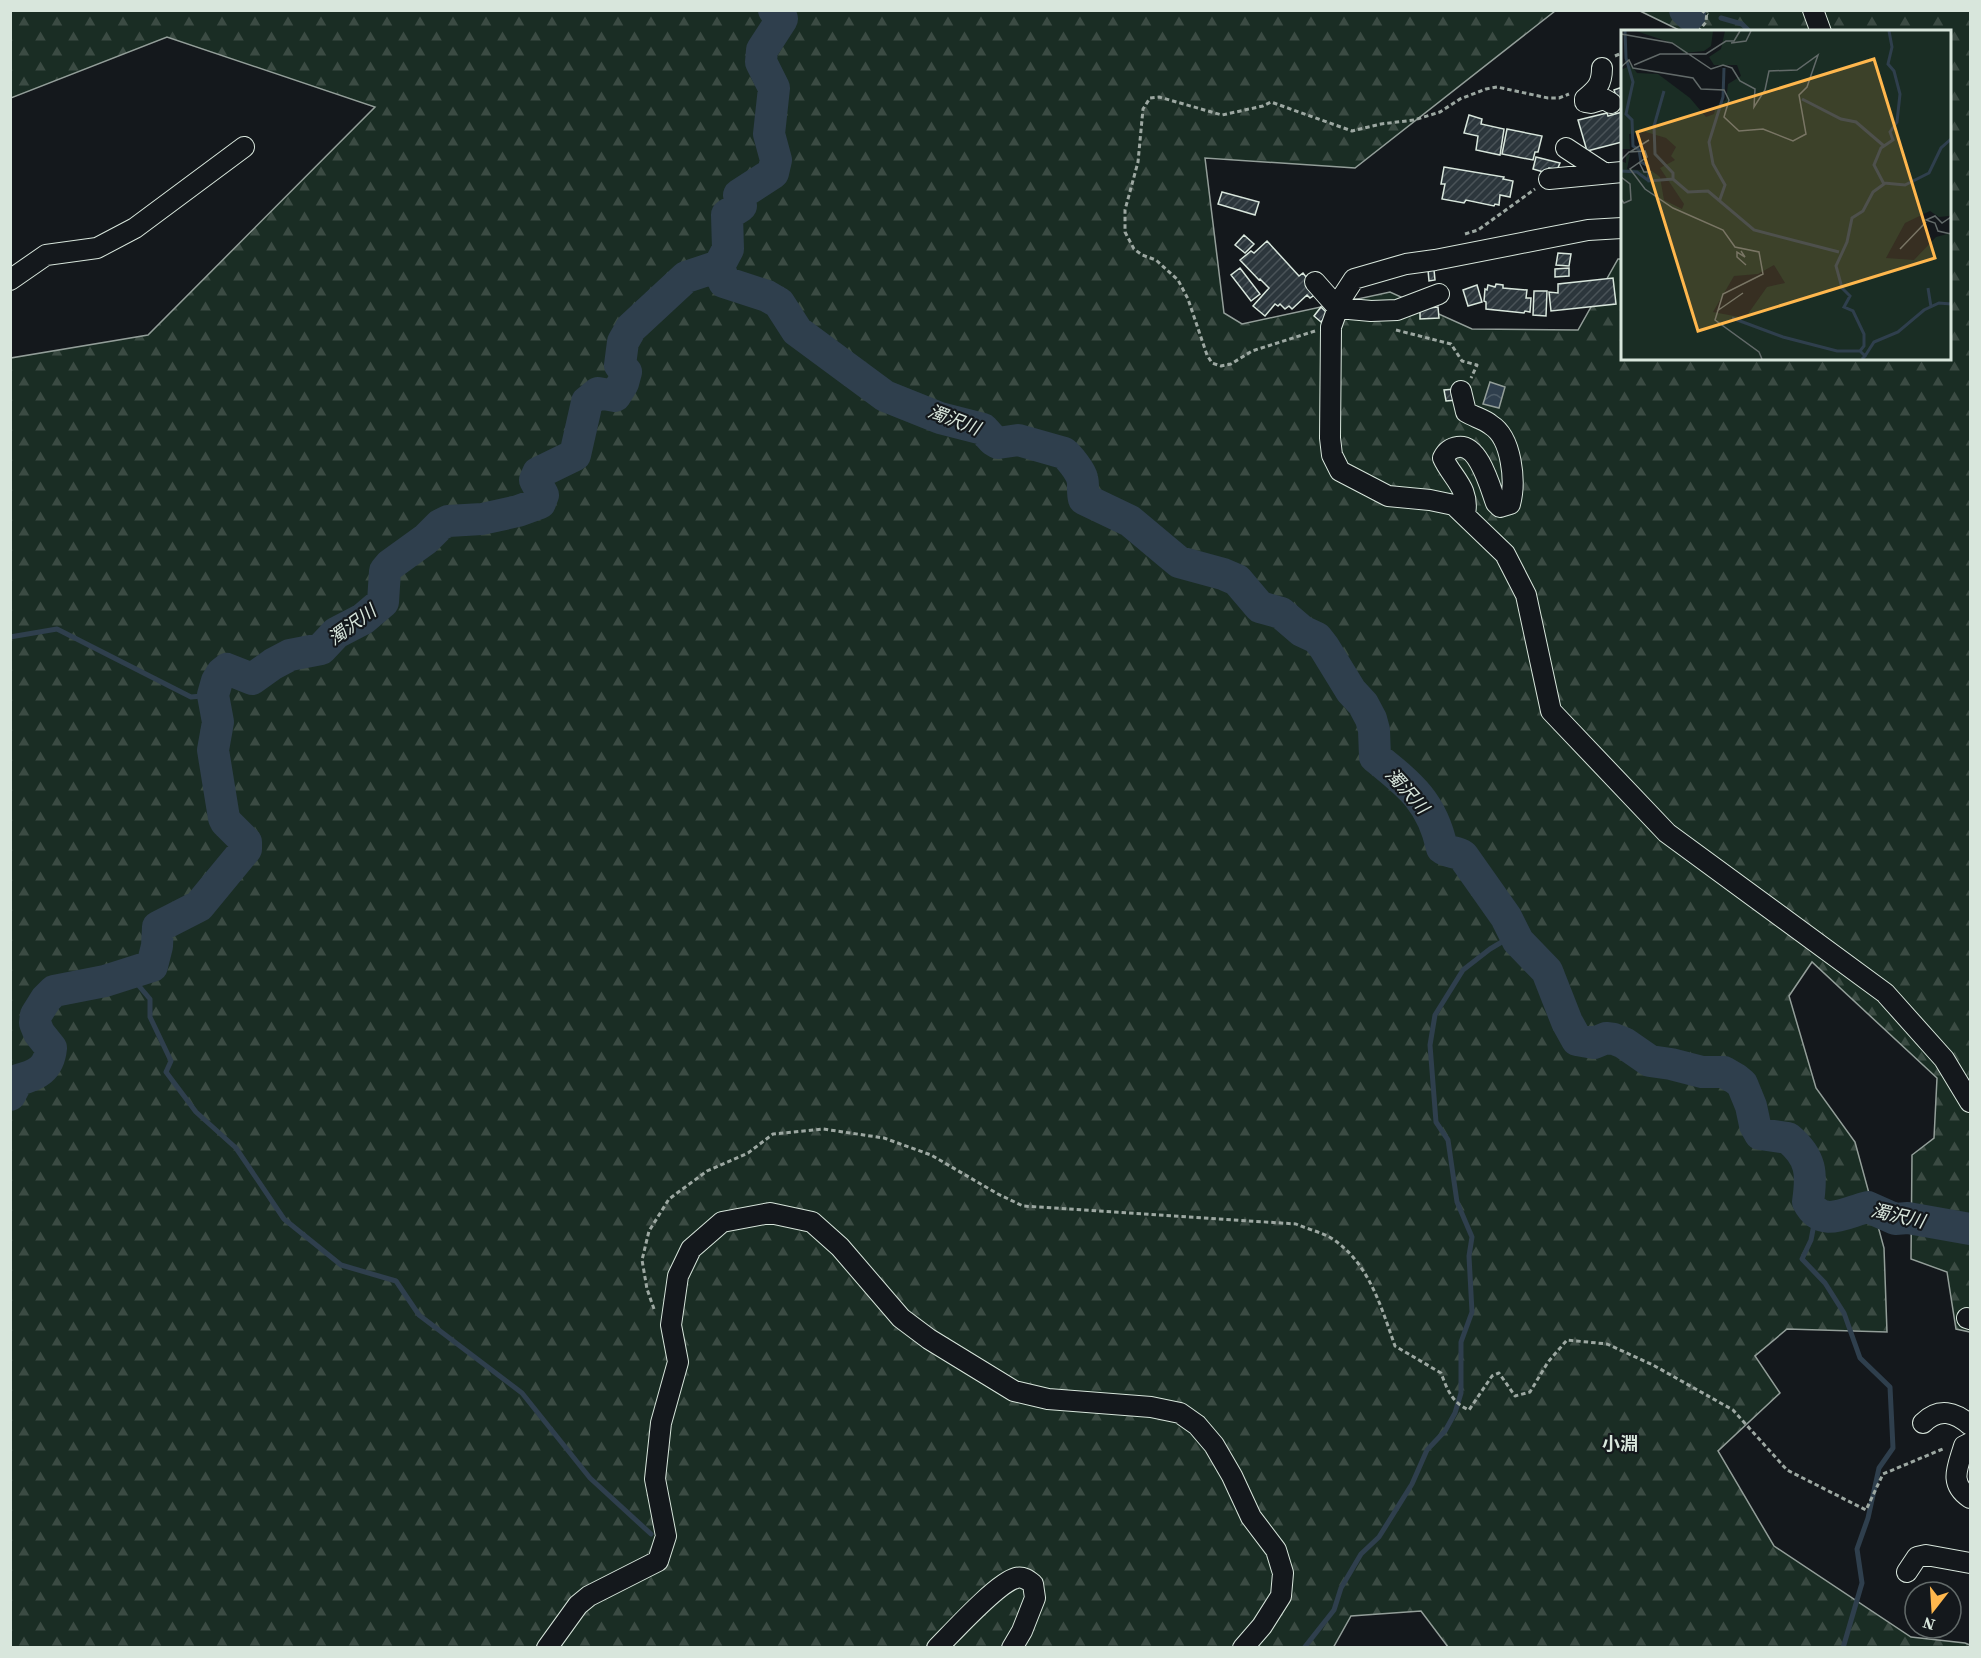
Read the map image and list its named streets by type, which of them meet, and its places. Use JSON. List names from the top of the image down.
{
  "districts": ["小淵"],
  "water": ["濁沢川"],
  "north": "bottom"
}
